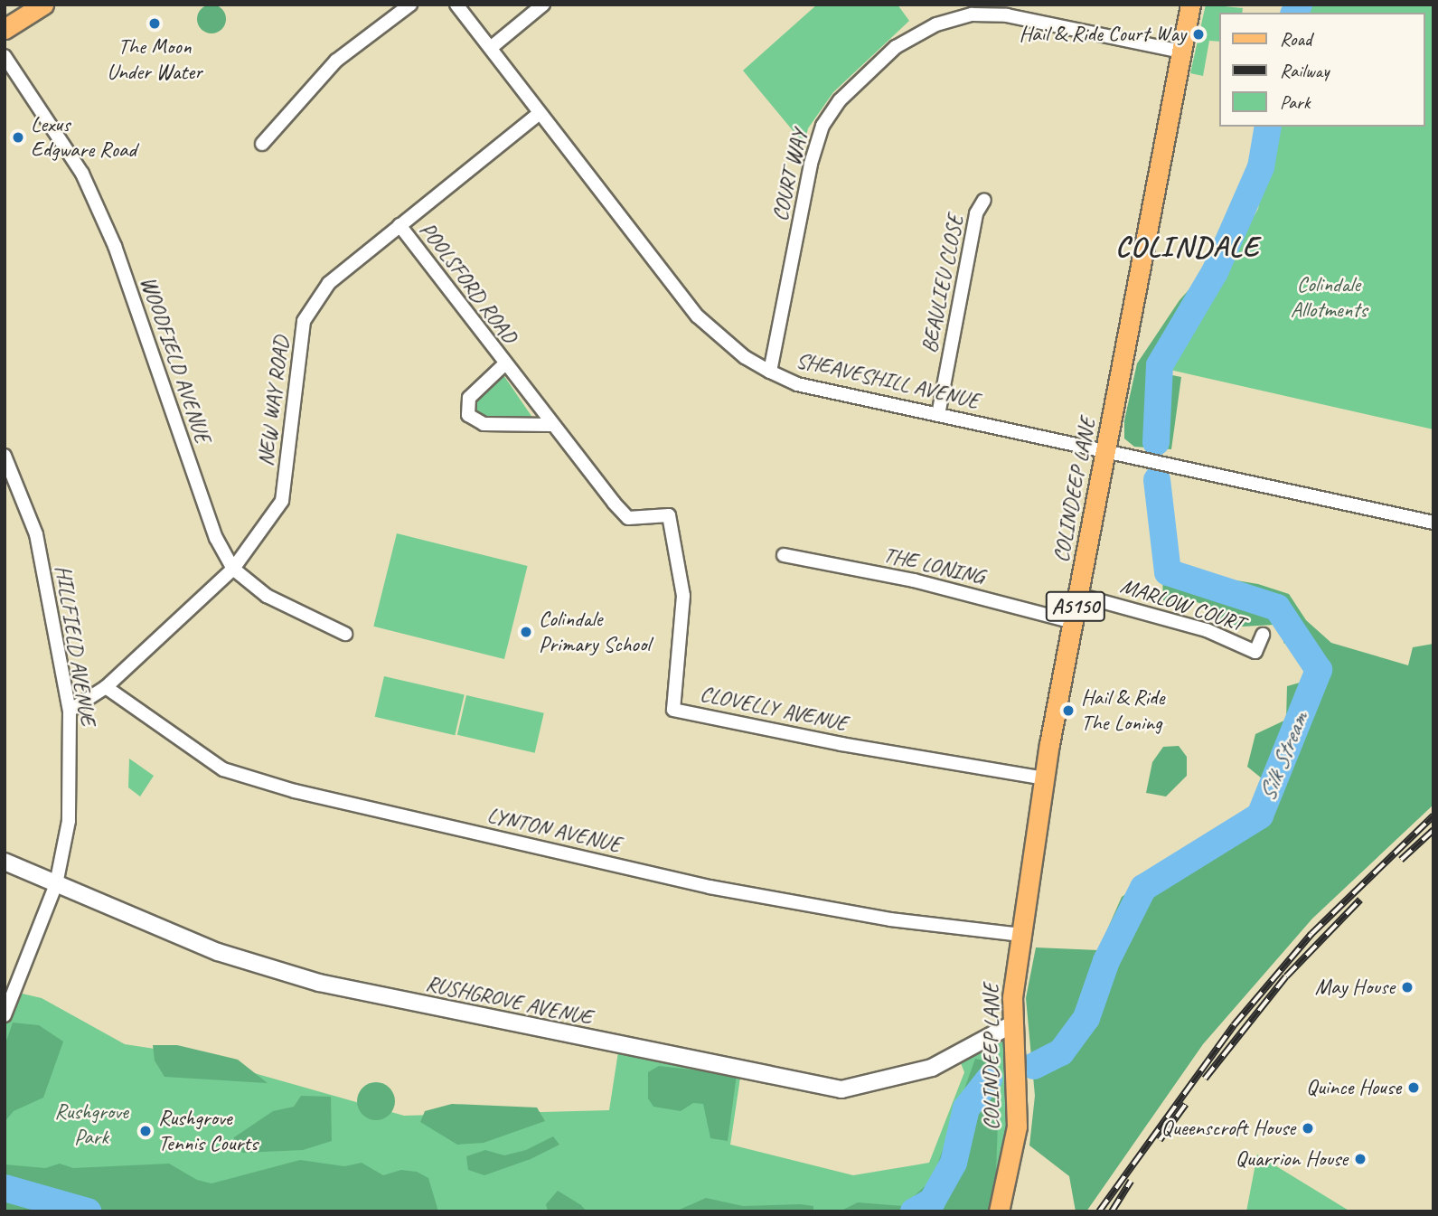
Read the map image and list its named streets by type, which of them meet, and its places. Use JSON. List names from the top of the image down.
{
  "streets": {
    "main road": ["COLINDEEP LANE", "A5150"],
    "street": [
      "COURT WAY",
      "POOLSFORD ROAD",
      "BEAULIEU CLOSE",
      "WOODFIELD AVENUE",
      "SHEAVESHILL AVENUE",
      "NEW WAY ROAD",
      "THE LONING",
      "MARLOW COURT",
      "HILLFIELD AVENUE",
      "CLOVELLY AVENUE",
      "LYNTON AVENUE",
      "RUSHGROVE AVENUE"
    ]
  },
  "crossings": [
    ["COURT WAY", "SHEAVESHILL AVENUE"],
    ["COURT WAY", "COLINDEEP LANE"],
    ["POOLSFORD ROAD", "NEW WAY ROAD"],
    ["POOLSFORD ROAD", "CLOVELLY AVENUE"],
    ["BEAULIEU CLOSE", "SHEAVESHILL AVENUE"],
    ["WOODFIELD AVENUE", "NEW WAY ROAD"],
    ["SHEAVESHILL AVENUE", "NEW WAY ROAD"],
    ["SHEAVESHILL AVENUE", "COLINDEEP LANE"],
    ["NEW WAY ROAD", "HILLFIELD AVENUE"],
    ["NEW WAY ROAD", "LYNTON AVENUE"],
    ["COLINDEEP LANE", "THE LONING"],
    ["COLINDEEP LANE", "MARLOW COURT"],
    ["COLINDEEP LANE", "CLOVELLY AVENUE"],
    ["COLINDEEP LANE", "LYNTON AVENUE"],
    ["COLINDEEP LANE", "RUSHGROVE AVENUE"],
    ["HILLFIELD AVENUE", "RUSHGROVE AVENUE"]
  ],
  "districts": ["COLINDALE"],
  "water": ["Silk Stream"],
  "parks": ["Colindale Allotments", "Rushgrove Park"],
  "places": [
    "The Moon Under Water",
    "Hail & Ride Court Way",
    "Lexus Edgware Road",
    "Colindale Primary School",
    "Hail & Ride The Loning",
    "May House",
    "Quince House",
    "Queenscroft House",
    "Rushgrove Tennis Courts",
    "Quarrion House"
  ],
  "legend": ["Road", "Railway", "Park"]
}
